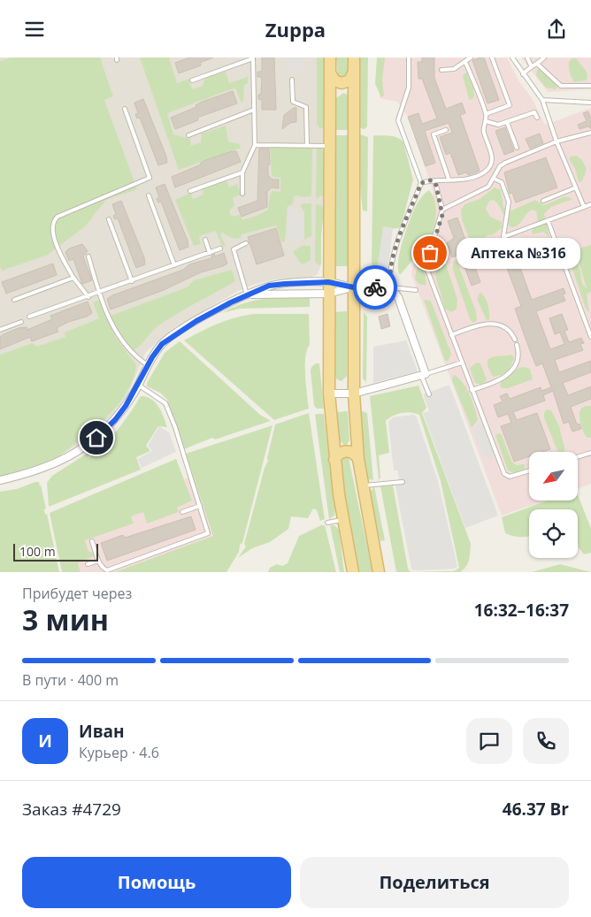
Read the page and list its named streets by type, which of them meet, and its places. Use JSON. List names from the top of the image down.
{
  "places": ["Аптека №316"],
  "scale_bar": "100 m",
  "north": "bottom left",
  "page": {
    "header": "Zuppa",
    "bubble": "Аптека №316",
    "scale": "100 m",
    "heading": ["3 мин", "Прибудет через", "16:32–16:37"],
    "panel": [
      "Иван",
      "Курьер · 4.6",
      "Заказ #4729",
      "46.37 Br"
    ],
    "bar": "В пути · 400 m",
    "round": "И",
    "buttons": ["Помощь", "Поделиться"]
  }
}
